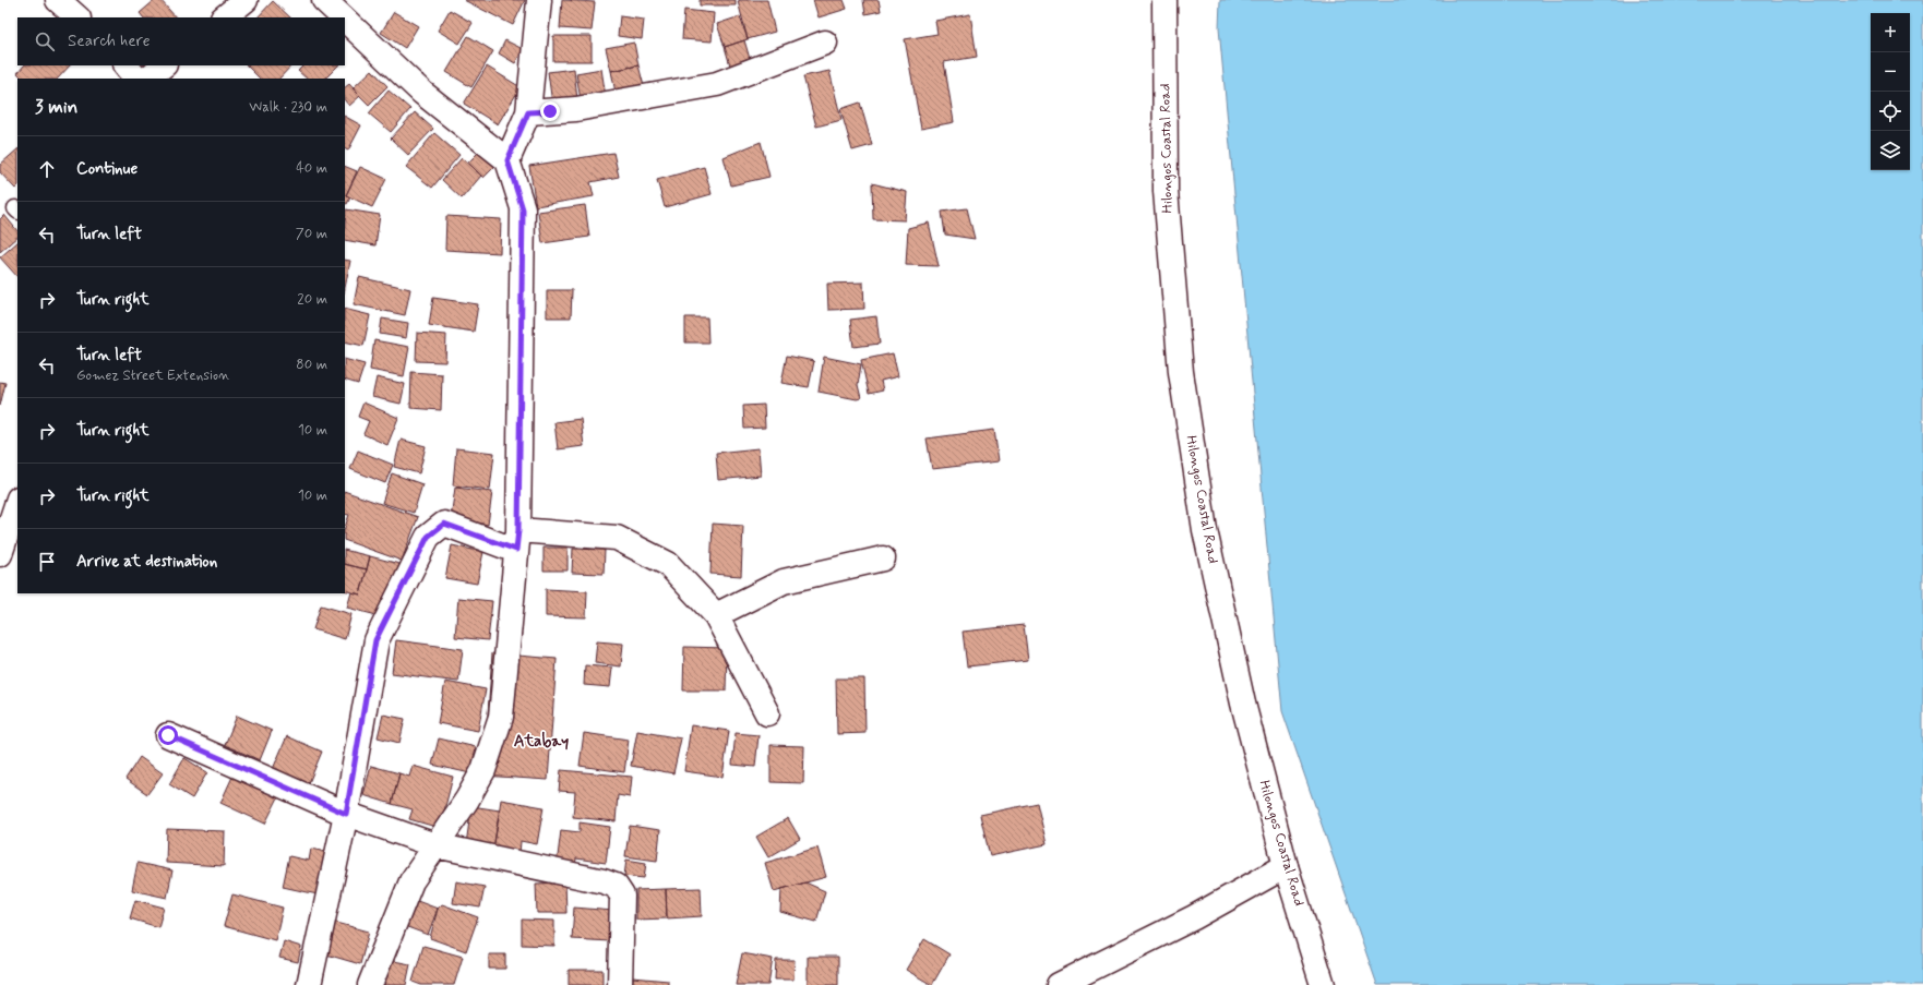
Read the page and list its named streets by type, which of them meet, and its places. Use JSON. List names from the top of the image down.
{
  "streets": {
    "street": ["Hilongos Coastal Road"]
  },
  "districts": ["Atabay"],
  "page": {
    "map_buttons": ["+", "−"],
    "search": "Search here",
    "heading": ["3 min", "Walk · 230 m"],
    "list": [
      ["Continue", "40 m"],
      ["Turn left", "70 m"],
      ["Turn right", "20 m"],
      ["Turn left", "Gomez Street Extension", "80 m"],
      ["Turn right", "10 m"],
      ["Turn right", "10 m"],
      "Arrive at destination"
    ]
  }
}
